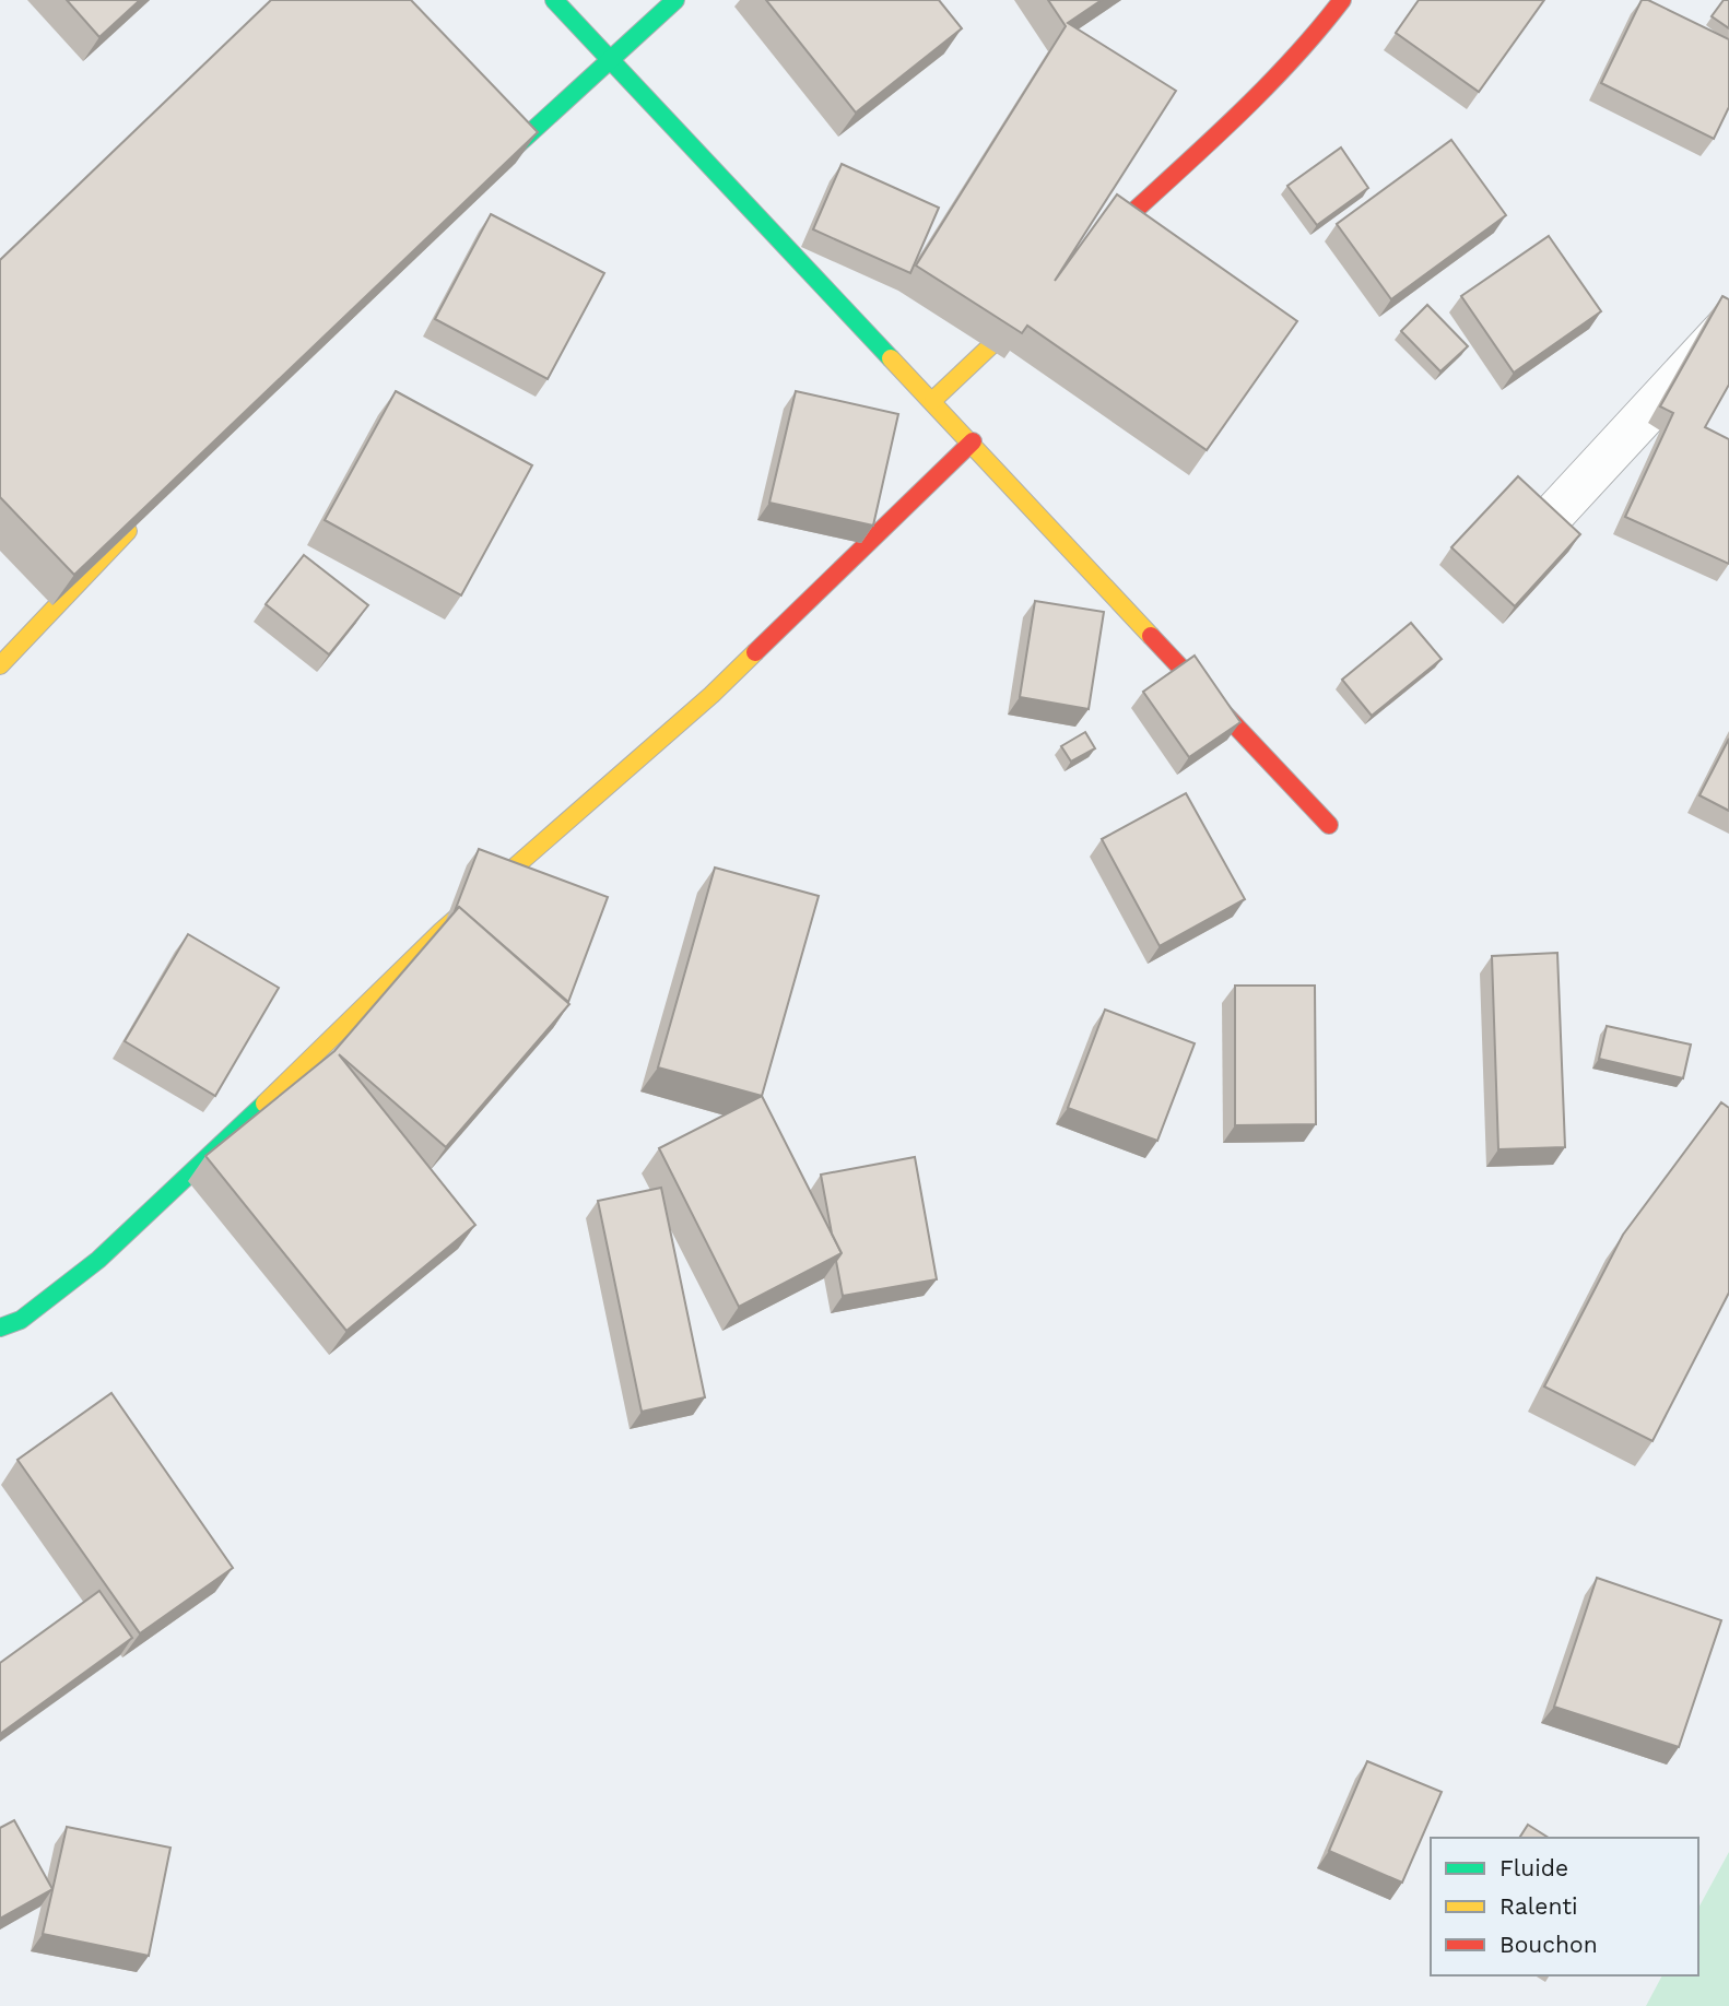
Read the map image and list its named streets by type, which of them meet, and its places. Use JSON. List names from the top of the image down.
{
  "legend": ["Fluide", "Ralenti", "Bouchon"]
}
